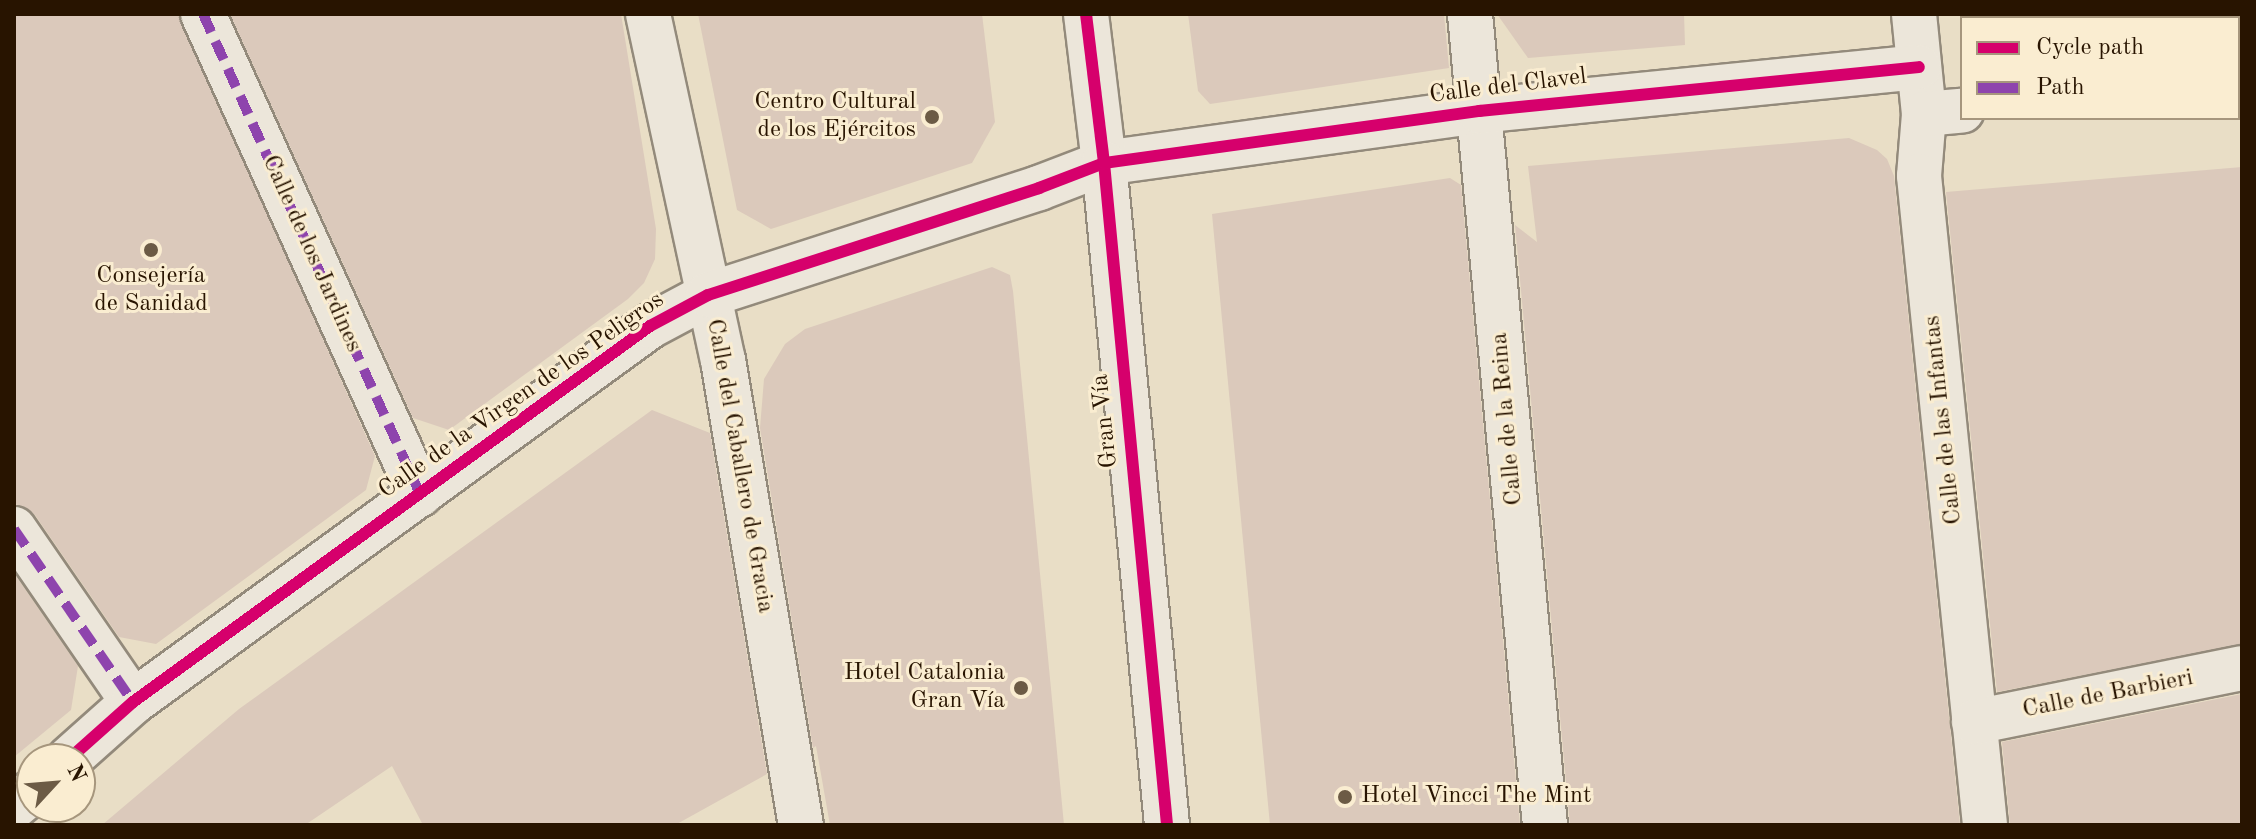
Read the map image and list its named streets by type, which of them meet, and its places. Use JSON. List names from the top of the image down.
{
  "streets": {
    "street": [
      "Calle del Clavel",
      "Calle de los Jardines",
      "Calle de la Virgen de los Peligros",
      "Calle de la Reina",
      "Calle de las Infantas",
      "Gran Vía",
      "Calle del Caballero de Gracia",
      "Calle de Barbieri"
    ]
  },
  "crossings": [
    ["Calle del Clavel", "Calle de la Virgen de los Peligros"],
    ["Calle del Clavel", "Calle de la Reina"],
    ["Calle del Clavel", "Calle de las Infantas"],
    ["Calle del Clavel", "Gran Vía"],
    ["Calle de los Jardines", "Calle de la Virgen de los Peligros"],
    ["Calle de la Virgen de los Peligros", "Gran Vía"],
    ["Calle de la Virgen de los Peligros", "Calle del Caballero de Gracia"],
    ["Calle de las Infantas", "Calle de Barbieri"]
  ],
  "places": [
    "Centro Cultural de los Ejércitos",
    "Consejería de Sanidad",
    "Hotel Catalonia Gran Vía",
    "Hotel Vincci The Mint"
  ],
  "legend": ["Cycle path", "Path"],
  "north": "top right"
}
